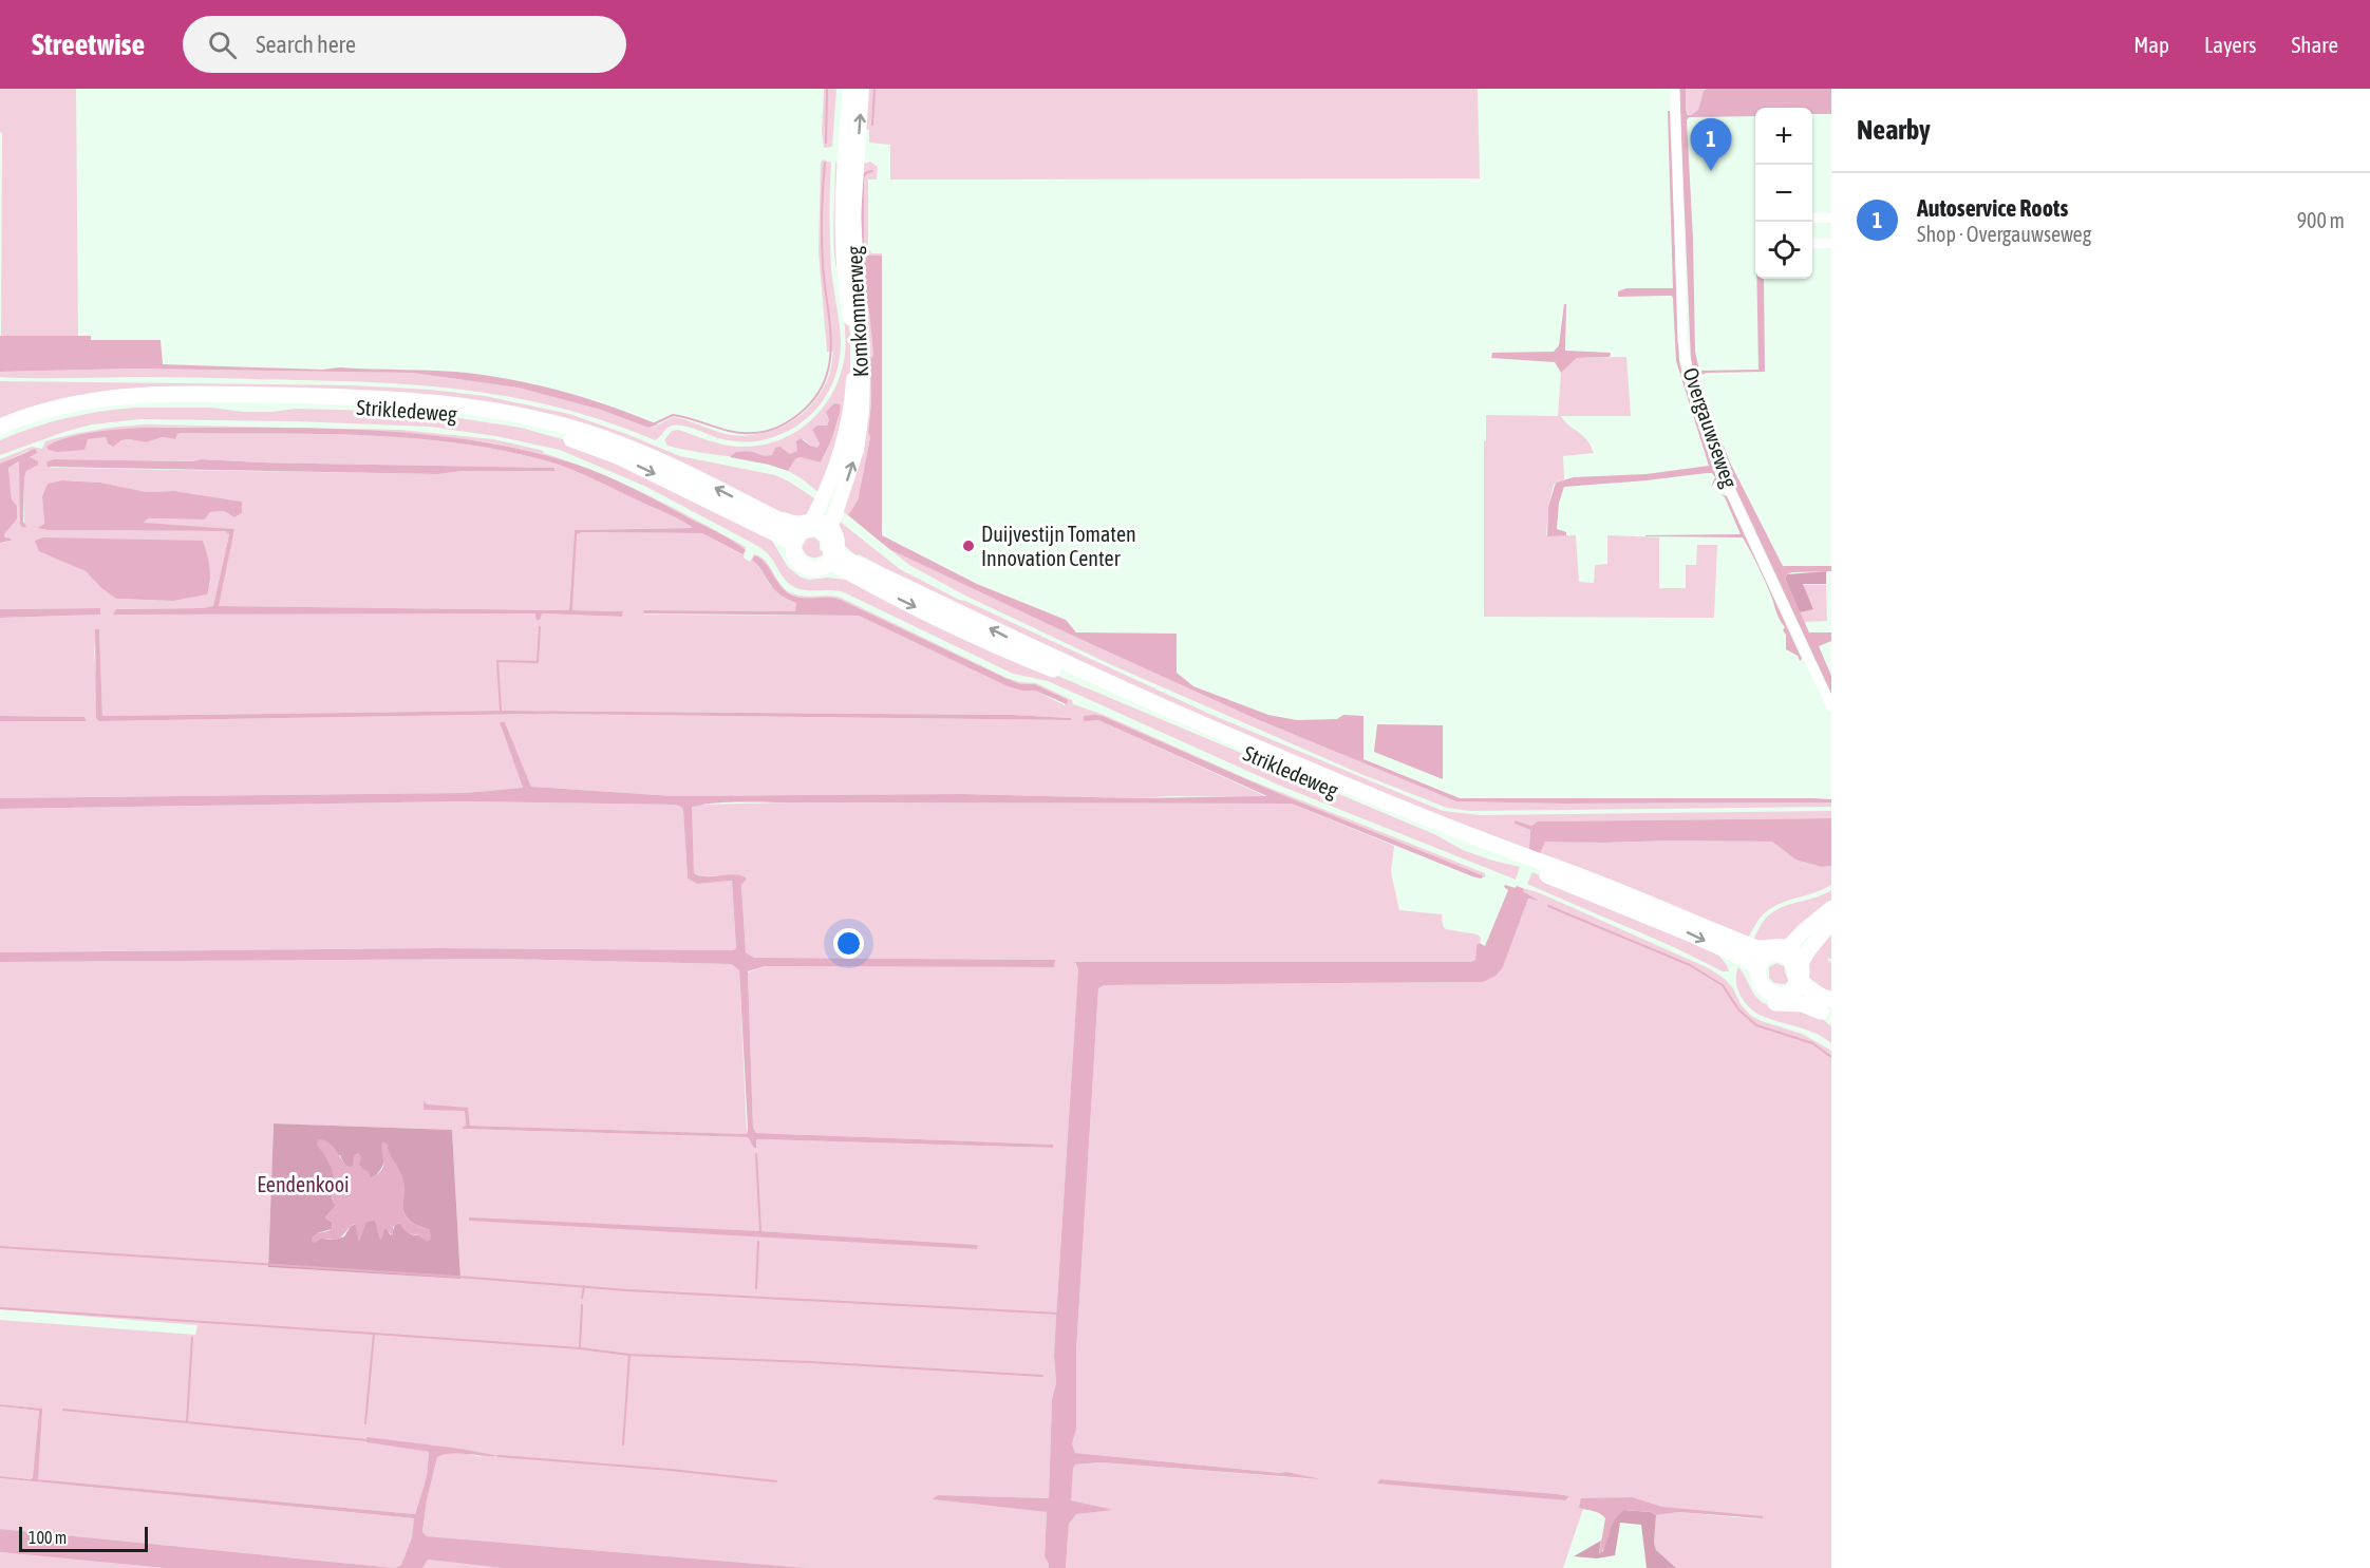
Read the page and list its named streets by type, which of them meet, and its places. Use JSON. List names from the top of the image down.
{
  "streets": {
    "main road": ["Komkommerweg", "Strikledeweg"],
    "street": ["Overgauwseweg"]
  },
  "crossings": [
    ["Komkommerweg", "Strikledeweg"]
  ],
  "parks": ["Eendenkooi"],
  "places": ["Duijvestijn Tomaten Innovation Center"],
  "scale_bar": "100 m",
  "page": {
    "header": "Streetwise",
    "search": "Search here",
    "nav": ["Map", "Layers", "Share"],
    "heading": "Nearby",
    "map_buttons": ["+", "−"],
    "pins": "1",
    "list": [
      {
        "mark": "1",
        "name": "Autoservice Roots",
        "note": "Shop · Overgauwseweg",
        "value": "900 m"
      }
    ],
    "scale": "100 m"
  }
}
